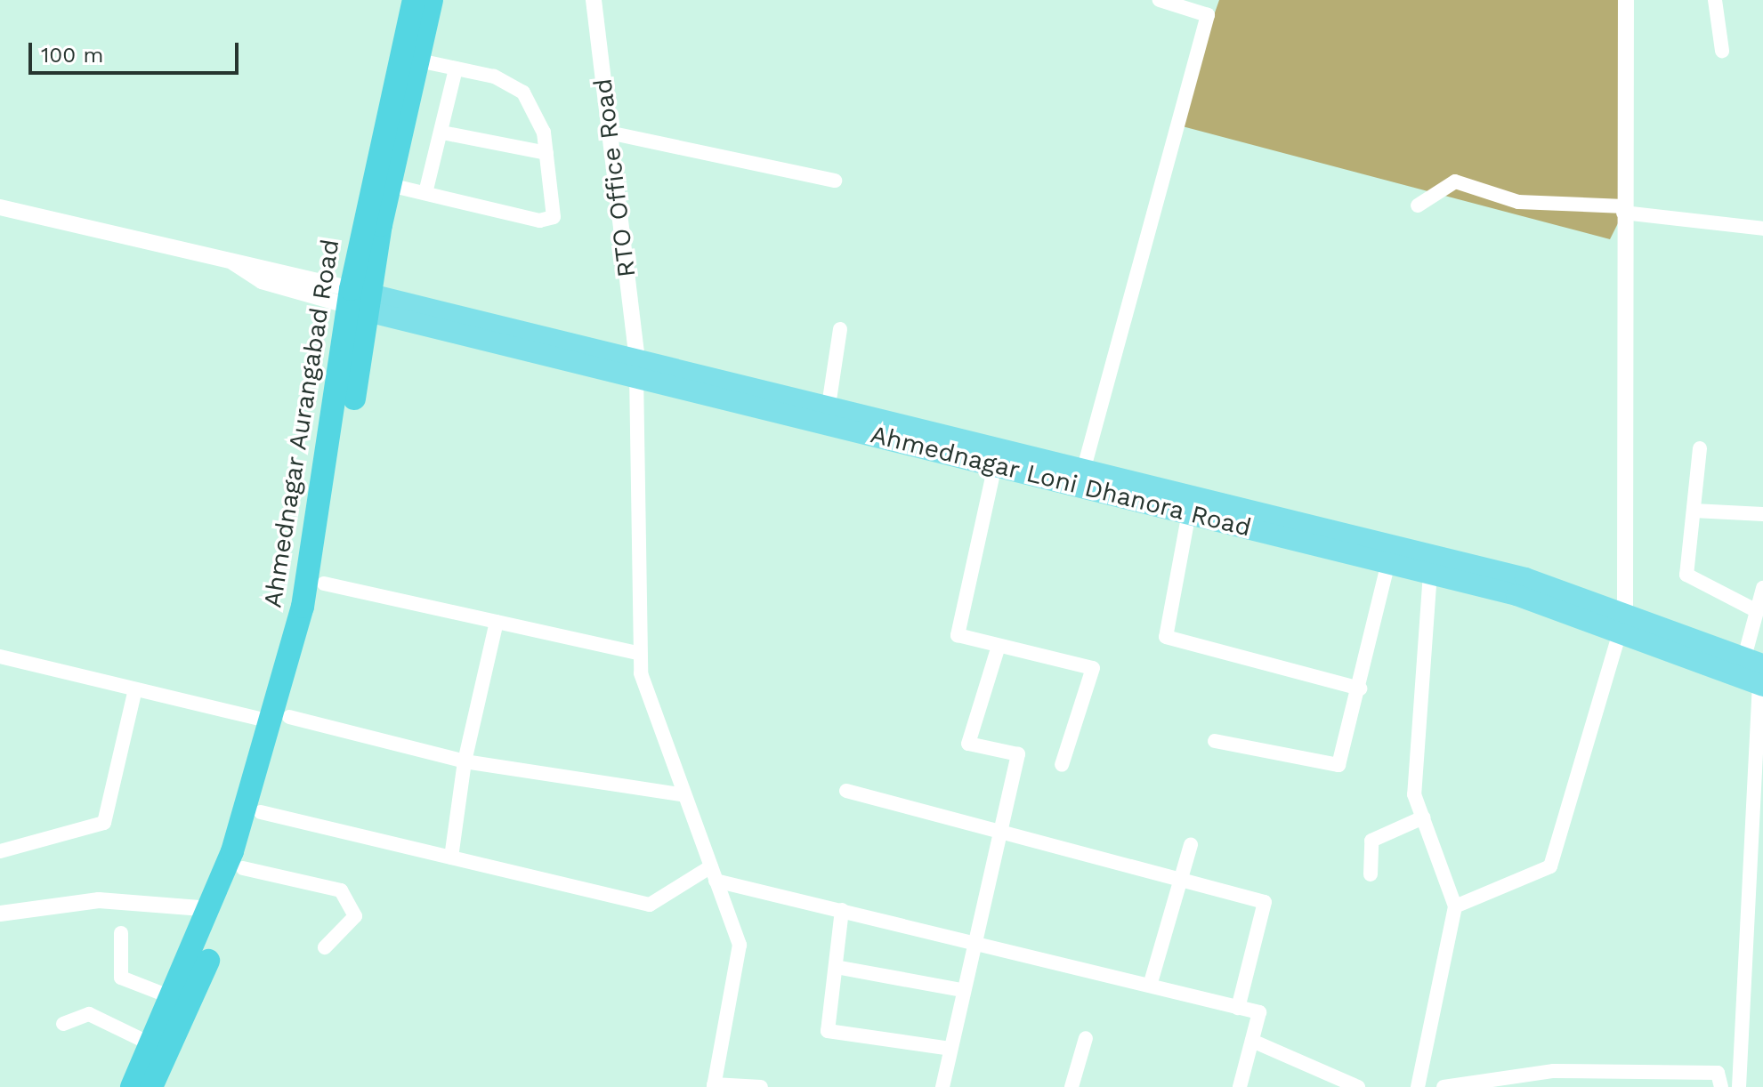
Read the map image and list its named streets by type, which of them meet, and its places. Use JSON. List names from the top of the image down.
{
  "streets": {
    "highway": ["Ahmednagar Aurangabad Road"],
    "main road": ["Ahmednagar Loni Dhanora Road"],
    "street": ["RTO Office Road"]
  },
  "crossings": [
    ["RTO Office Road", "Ahmednagar Loni Dhanora Road"],
    ["Ahmednagar Aurangabad Road", "Ahmednagar Loni Dhanora Road"]
  ],
  "scale_bar": "100 m"
}
